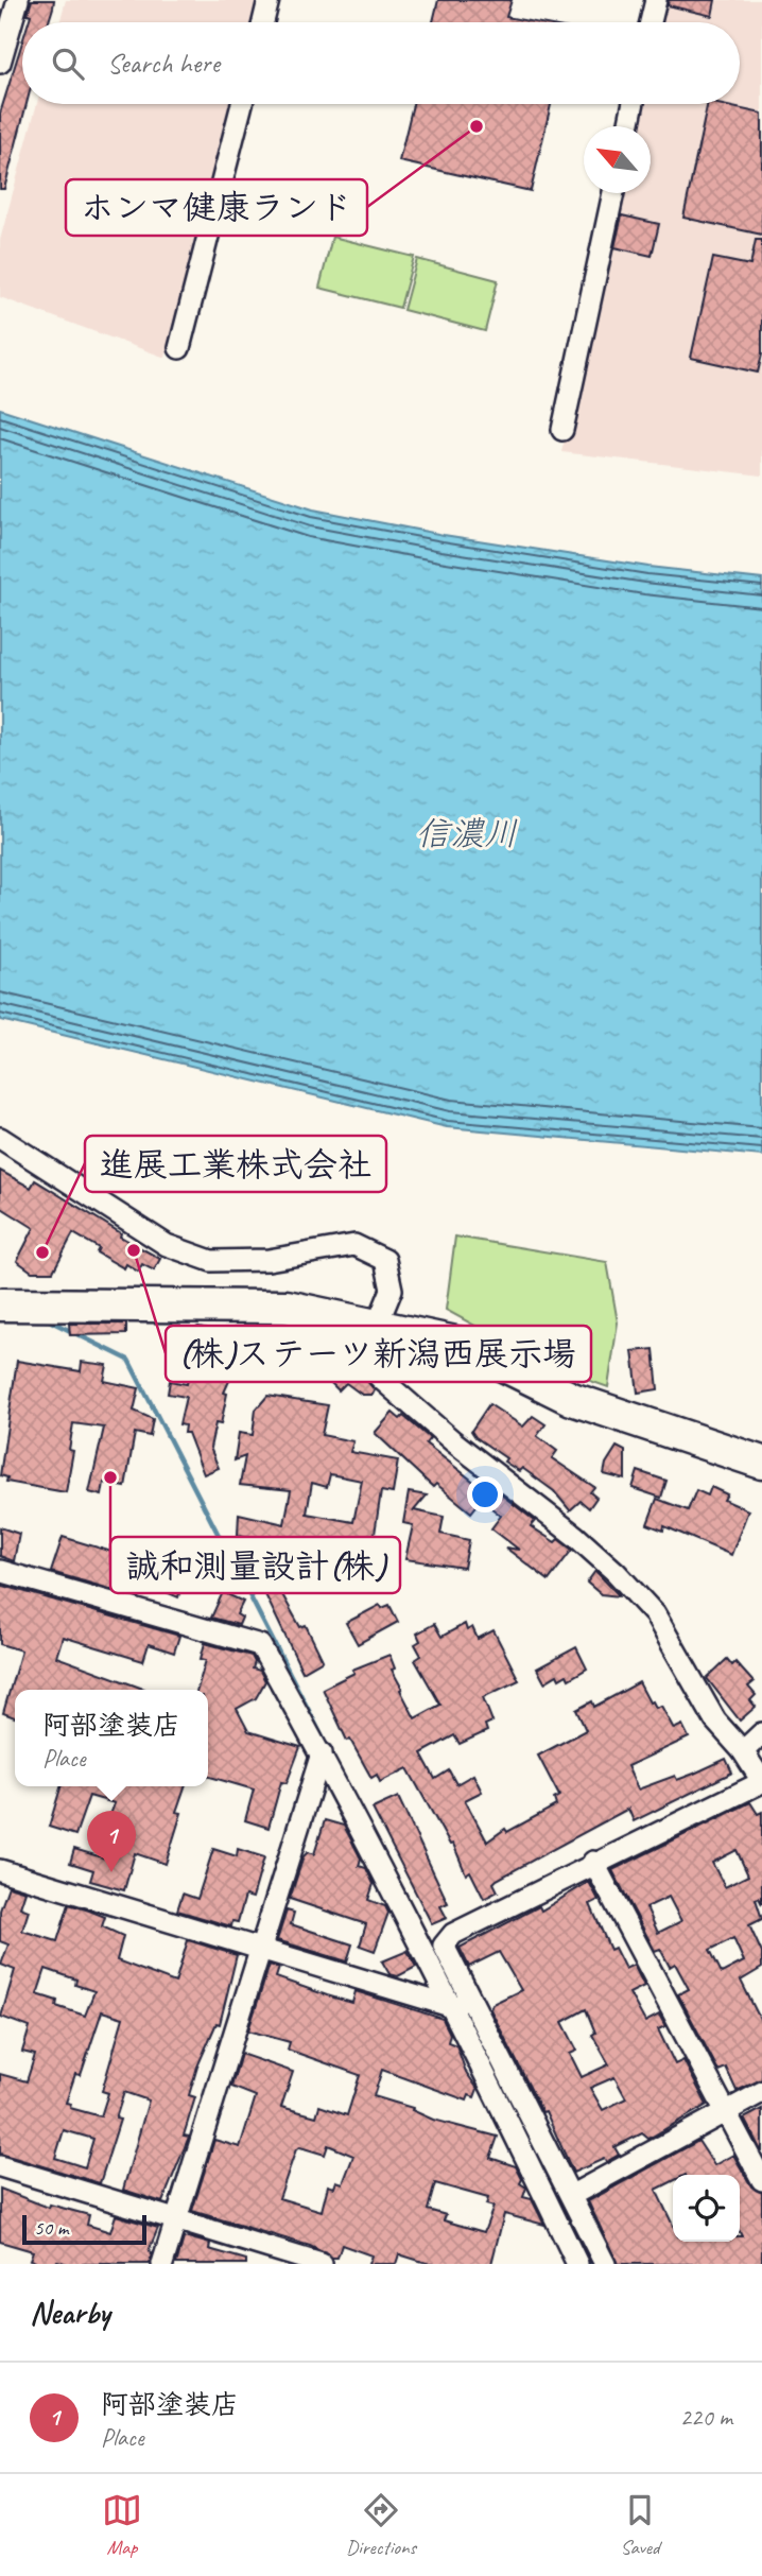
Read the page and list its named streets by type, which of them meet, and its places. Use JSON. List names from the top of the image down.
{
  "water": ["信濃川"],
  "places": [
    "ホンマ健康ランド",
    "(株)ステーツ新潟西展示場",
    "進展工業株式会社",
    "誠和測量設計(株)"
  ],
  "scale_bar": "50 m",
  "north": "top left",
  "page": {
    "search": "Search here",
    "popup": ["阿部塗装店", "Place"],
    "pins": "1",
    "scale": "50 m",
    "heading": "Nearby",
    "list": [
      {
        "mark": "1",
        "name": "阿部塗装店",
        "note": "Place",
        "value": "220 m"
      }
    ],
    "nav": ["Map", "Directions", "Saved"]
  }
}
